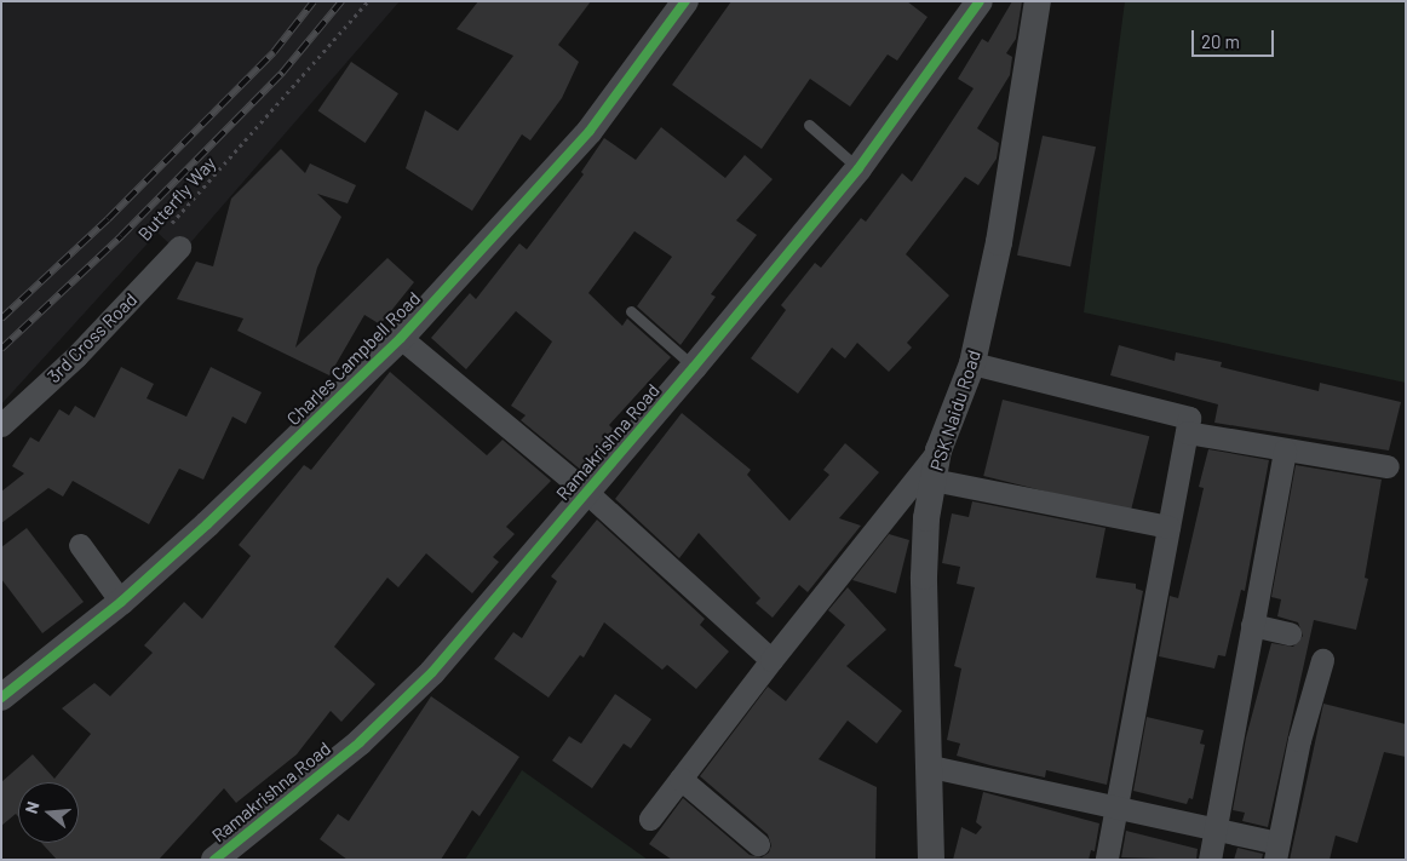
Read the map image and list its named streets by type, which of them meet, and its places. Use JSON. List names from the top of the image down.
{
  "streets": {
    "street": [
      "3rd Cross Road",
      "Charles Campbell Road",
      "PSK Naidu Road",
      "Ramakrishna Road"
    ],
    "path": ["Butterfly Way"]
  },
  "crossings": [
    ["Butterfly Way", "3rd Cross Road"]
  ],
  "scale_bar": "20 m",
  "north": "left"
}
